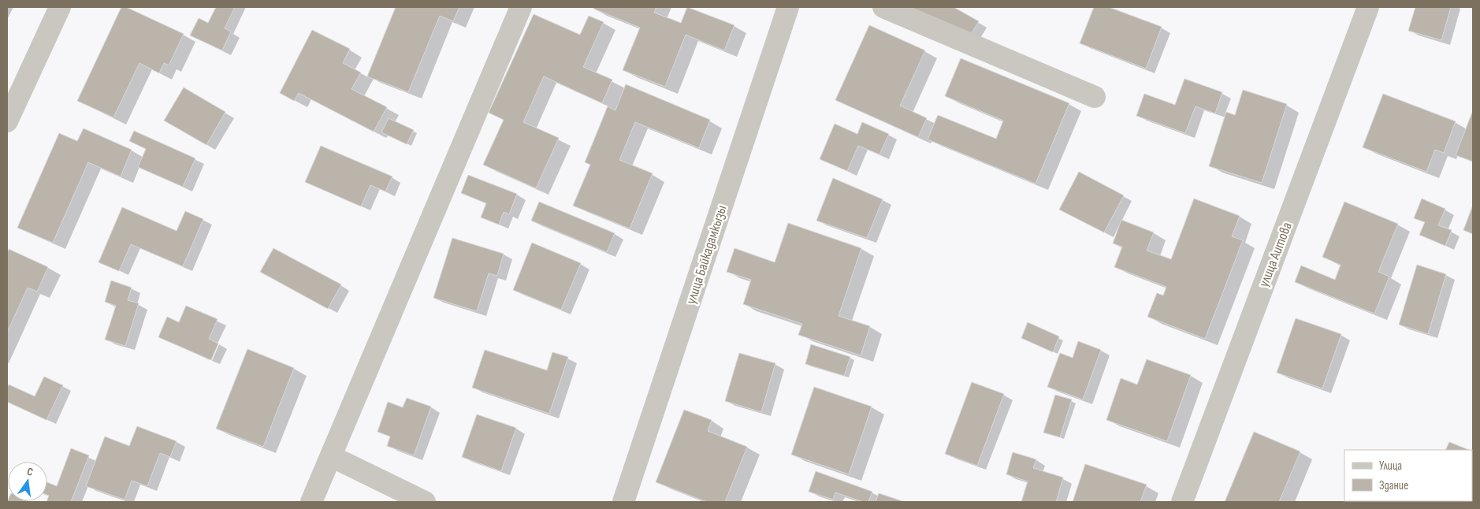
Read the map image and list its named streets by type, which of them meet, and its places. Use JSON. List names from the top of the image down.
{
  "streets": {
    "street": ["улица Байкадамкызы", "улица Аитова"]
  },
  "legend": ["Улица", "Здание"],
  "north": "top"
}
